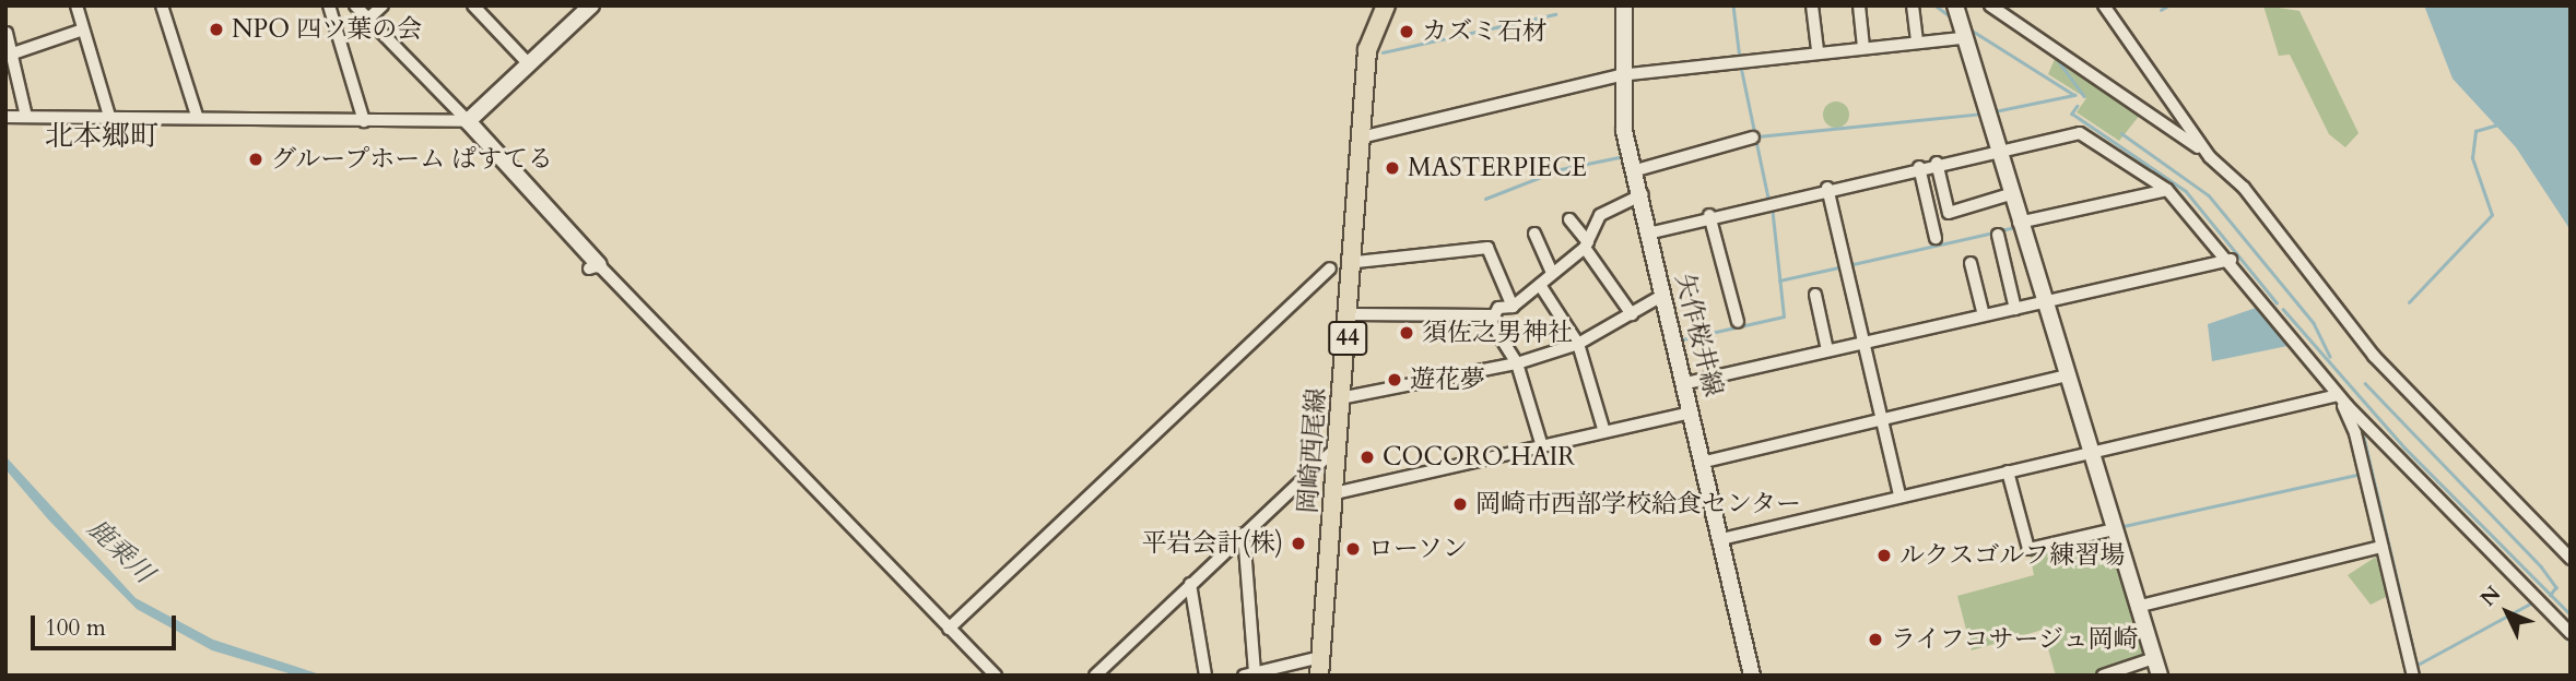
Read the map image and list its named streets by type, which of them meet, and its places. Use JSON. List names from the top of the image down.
{
  "streets": {
    "main road": ["44", "岡崎西尾線"],
    "street": ["矢作桜井線"]
  },
  "districts": ["北本郷町"],
  "water": ["鹿乗川"],
  "places": [
    "NPO 四ツ葉の会",
    "カズミ石材",
    "グループホーム ぱすてる",
    "MASTERPIECE",
    "須佐之男神社",
    "遊花夢",
    "COCORO HAIR",
    "岡崎市西部学校給食センター",
    "平岩会計(株)",
    "ローソン",
    "ルクスゴルフ練習場",
    "ライフコサージュ岡崎"
  ],
  "scale_bar": "100 m",
  "north": "top left"
}
